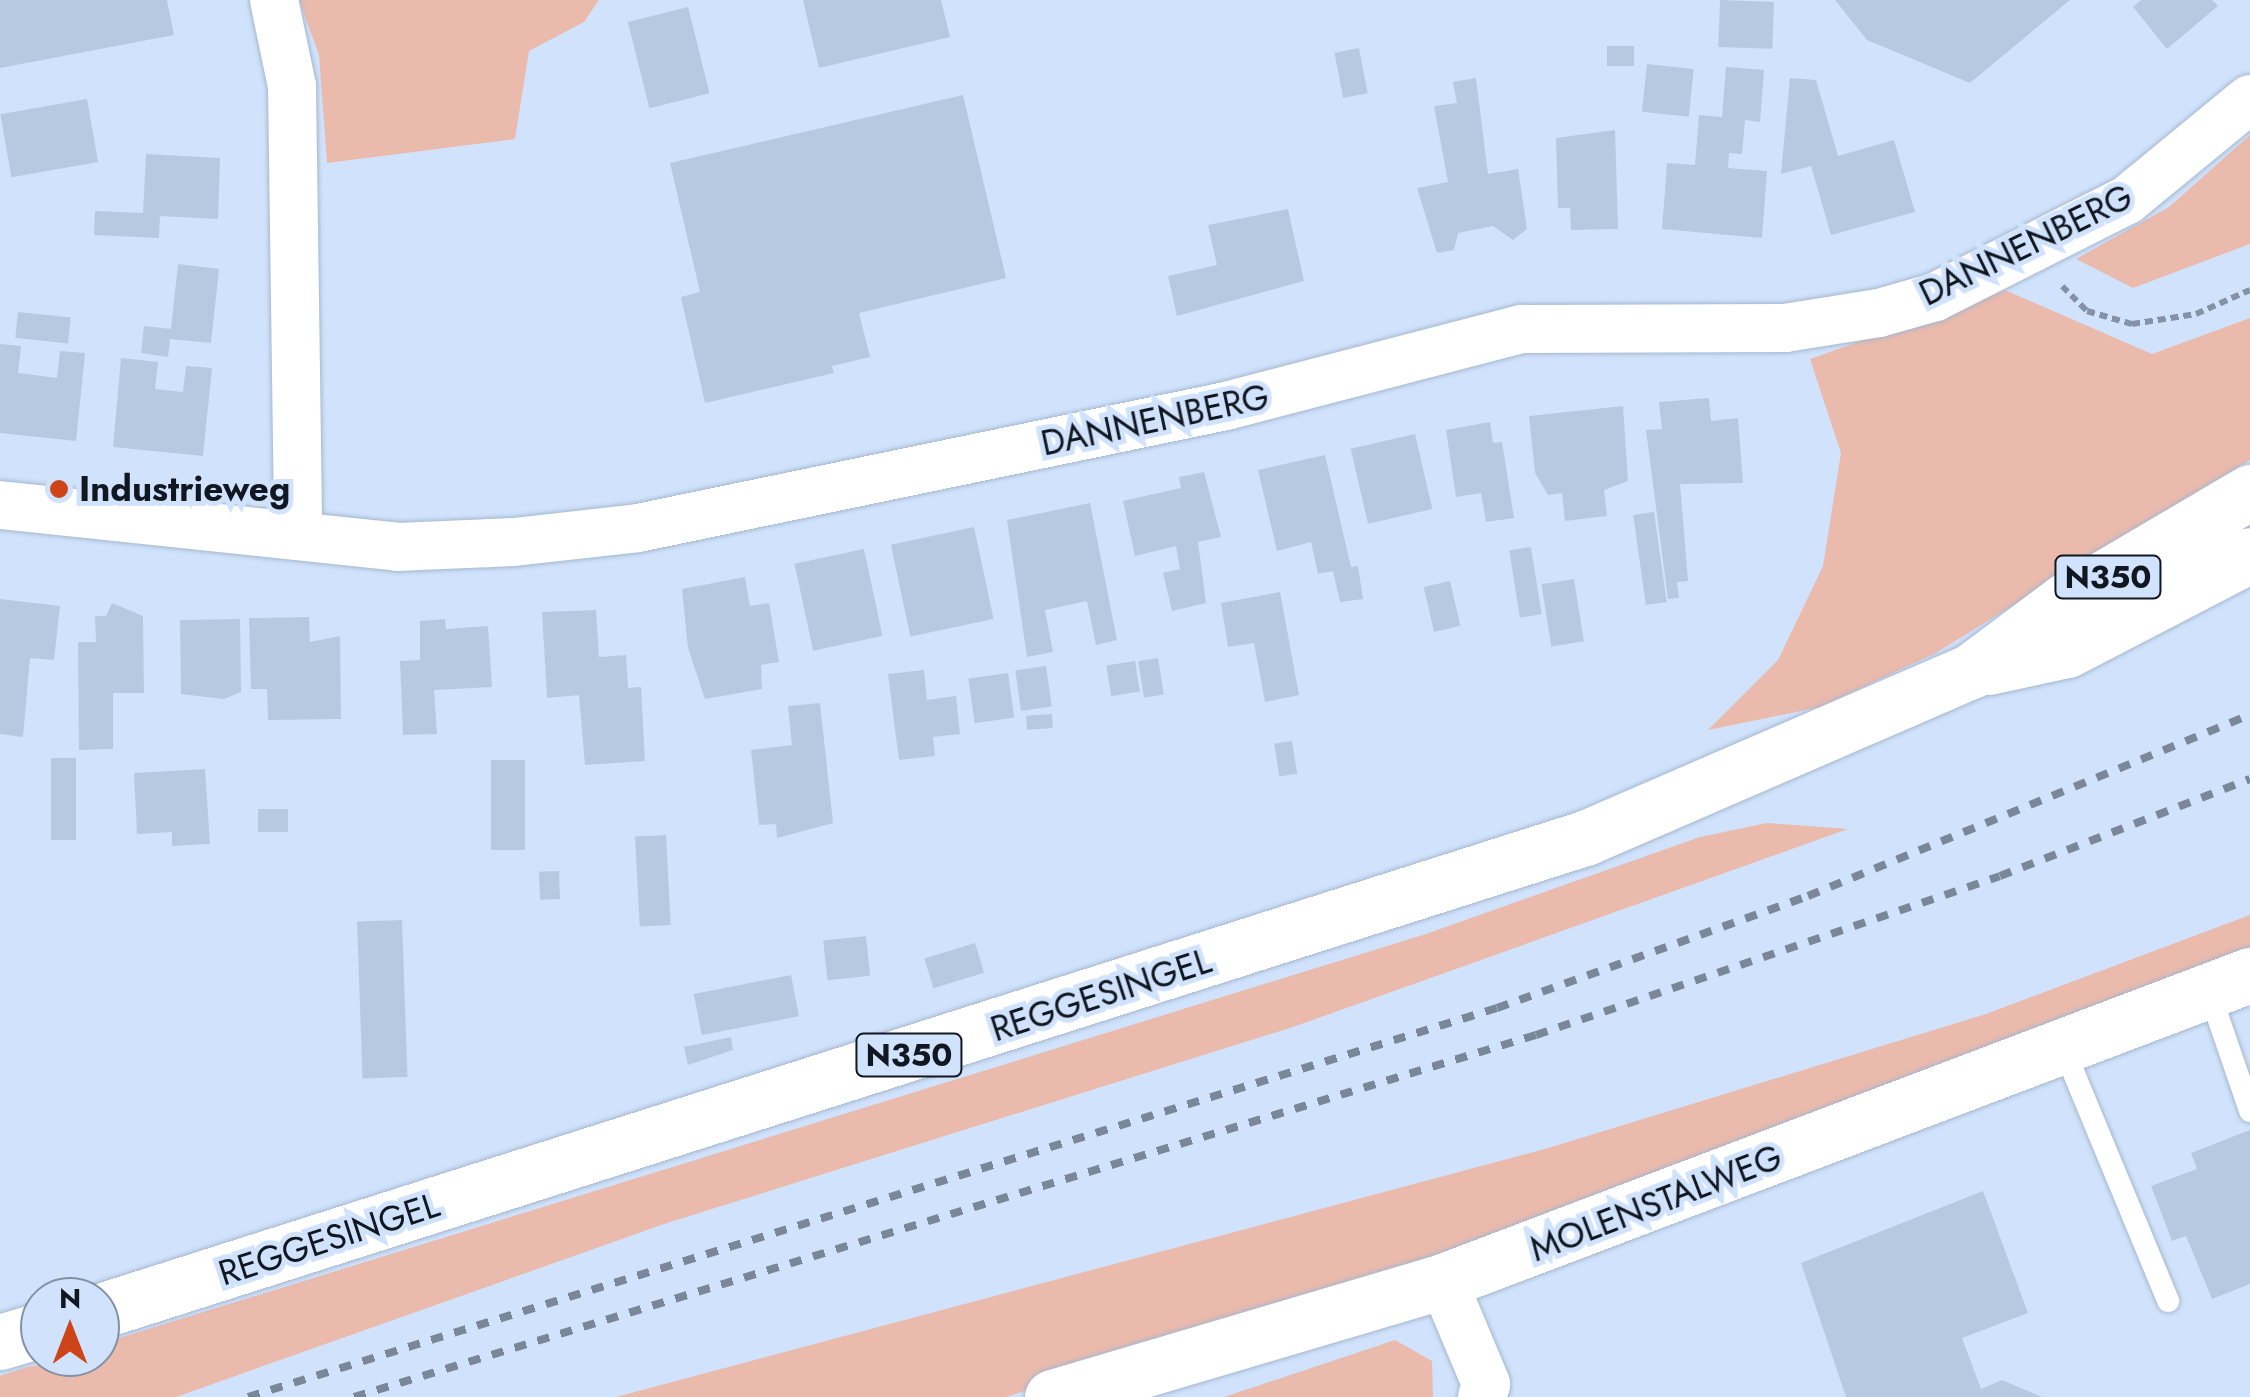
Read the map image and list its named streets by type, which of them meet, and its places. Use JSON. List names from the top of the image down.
{
  "streets": {
    "main road": ["N350", "REGGESINGEL", "MOLENSTALWEG"],
    "street": ["DANNENBERG"]
  },
  "places": ["Industrieweg"],
  "north": "top"
}
